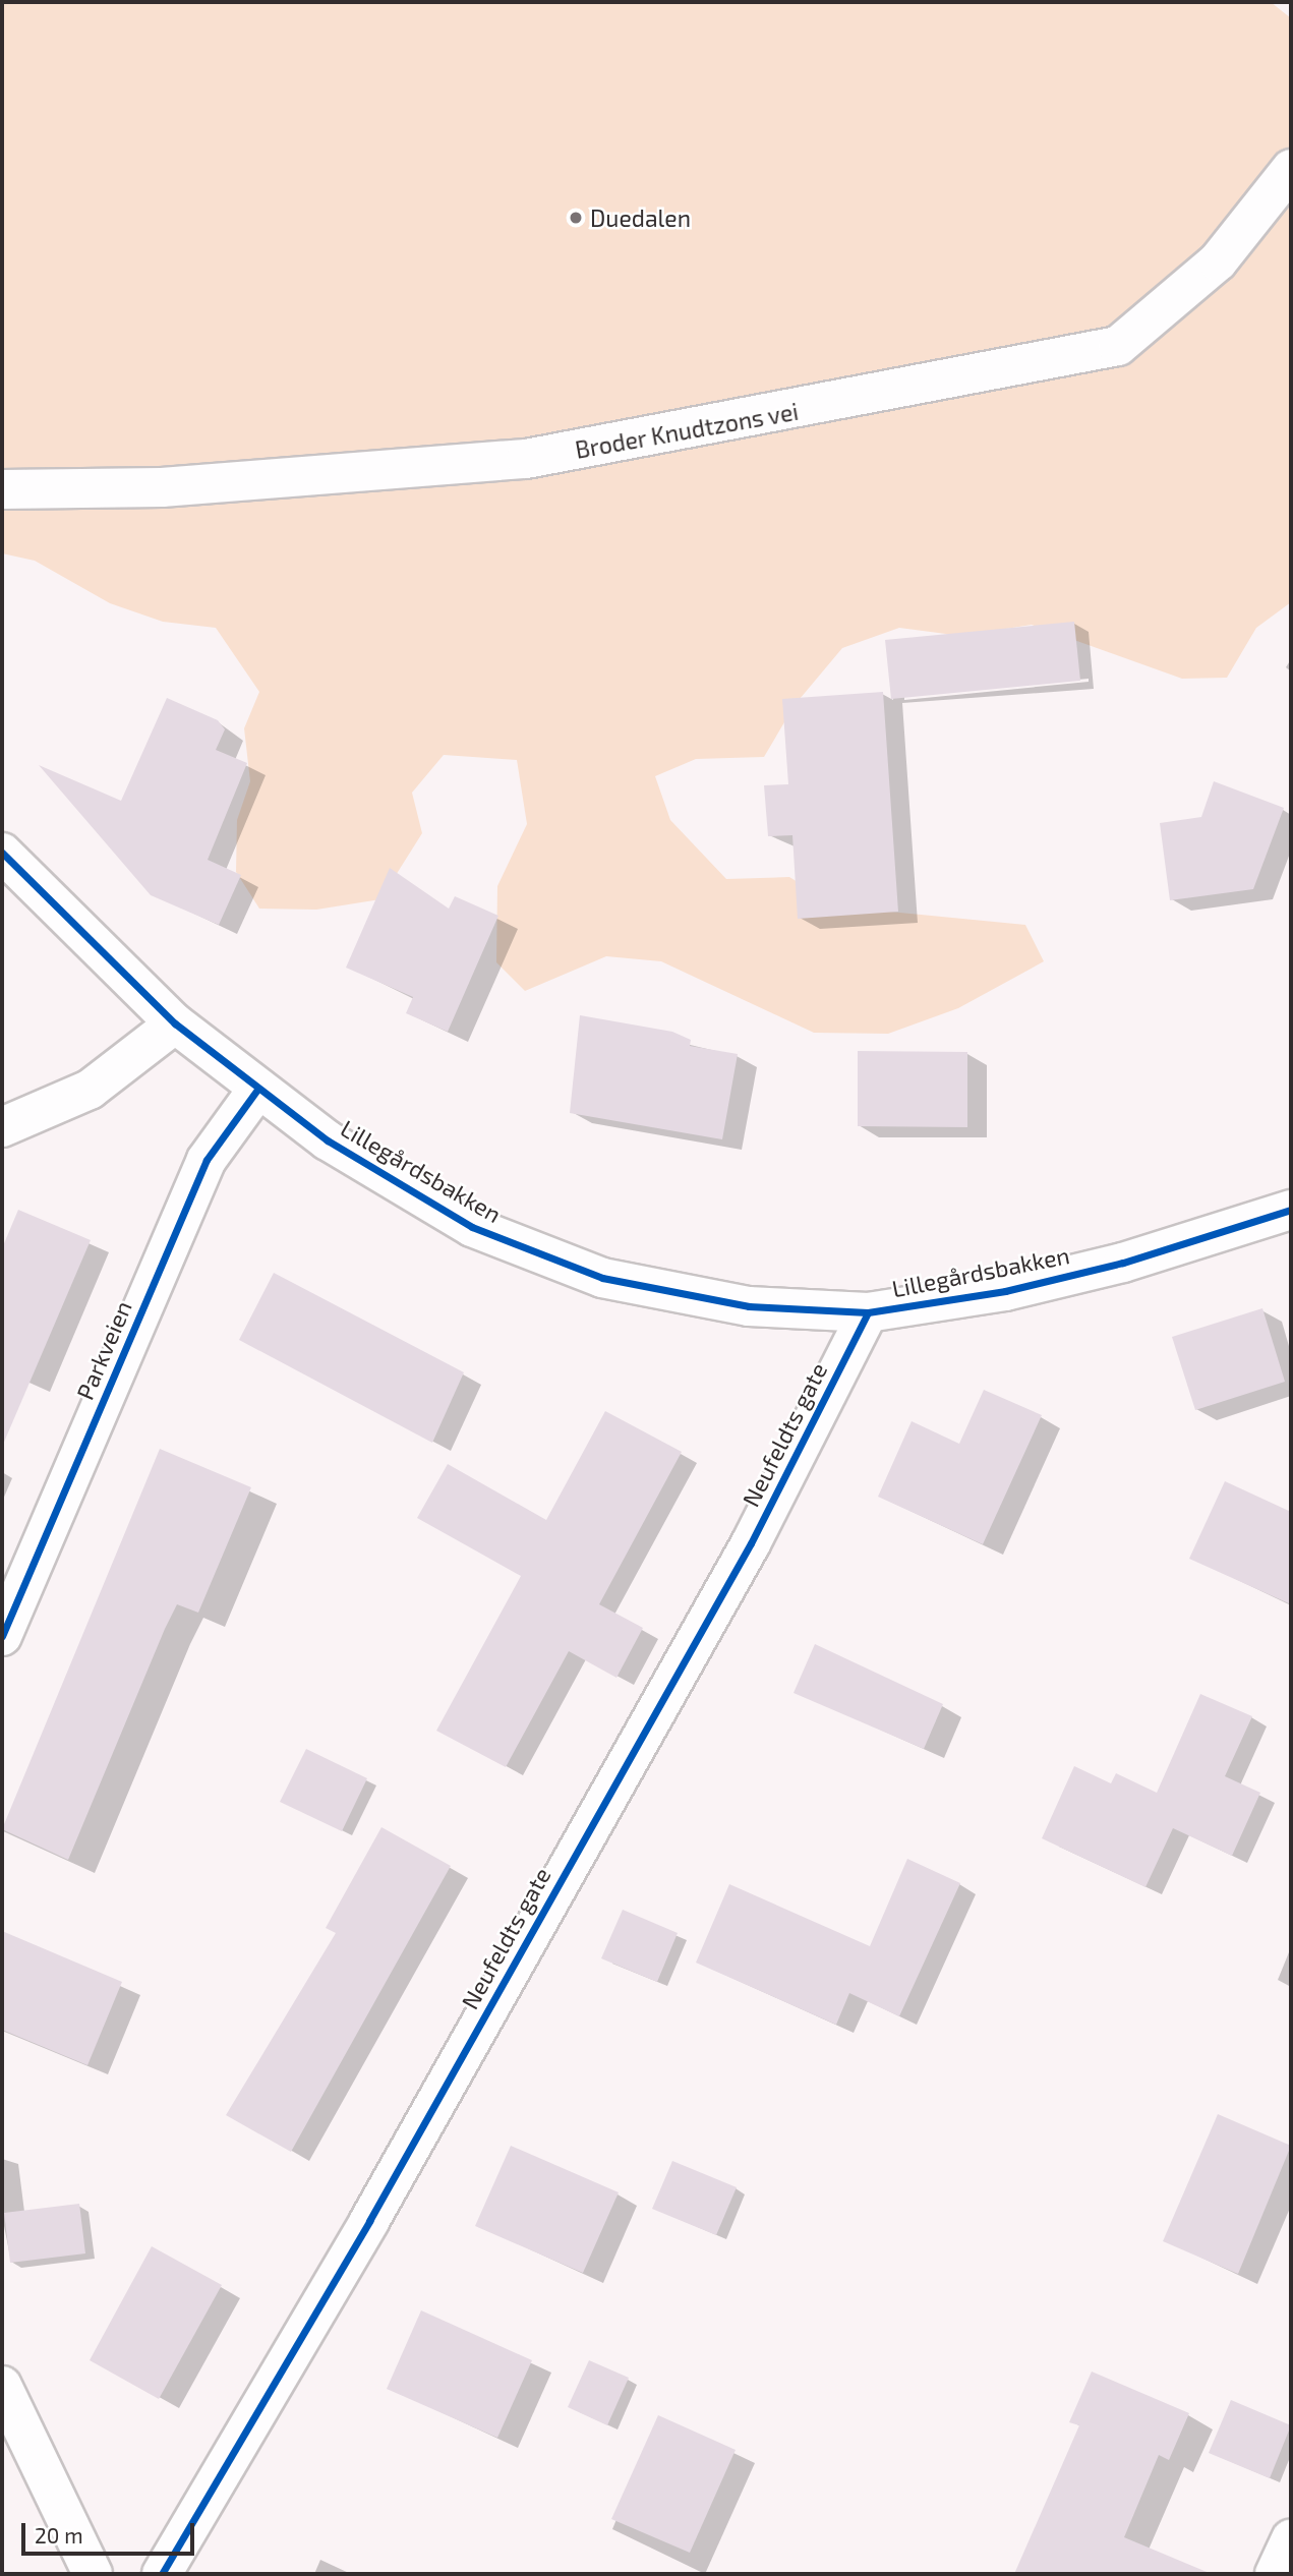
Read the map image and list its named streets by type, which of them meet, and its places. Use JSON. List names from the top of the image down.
{
  "streets": {
    "street": [
      "Broder Knudtzons vei",
      "Lillegårdsbakken",
      "Parkveien",
      "Neufeldts gate"
    ]
  },
  "crossings": [
    ["Lillegårdsbakken", "Parkveien"],
    ["Lillegårdsbakken", "Neufeldts gate"]
  ],
  "places": ["Duedalen"],
  "scale_bar": "20 m"
}
